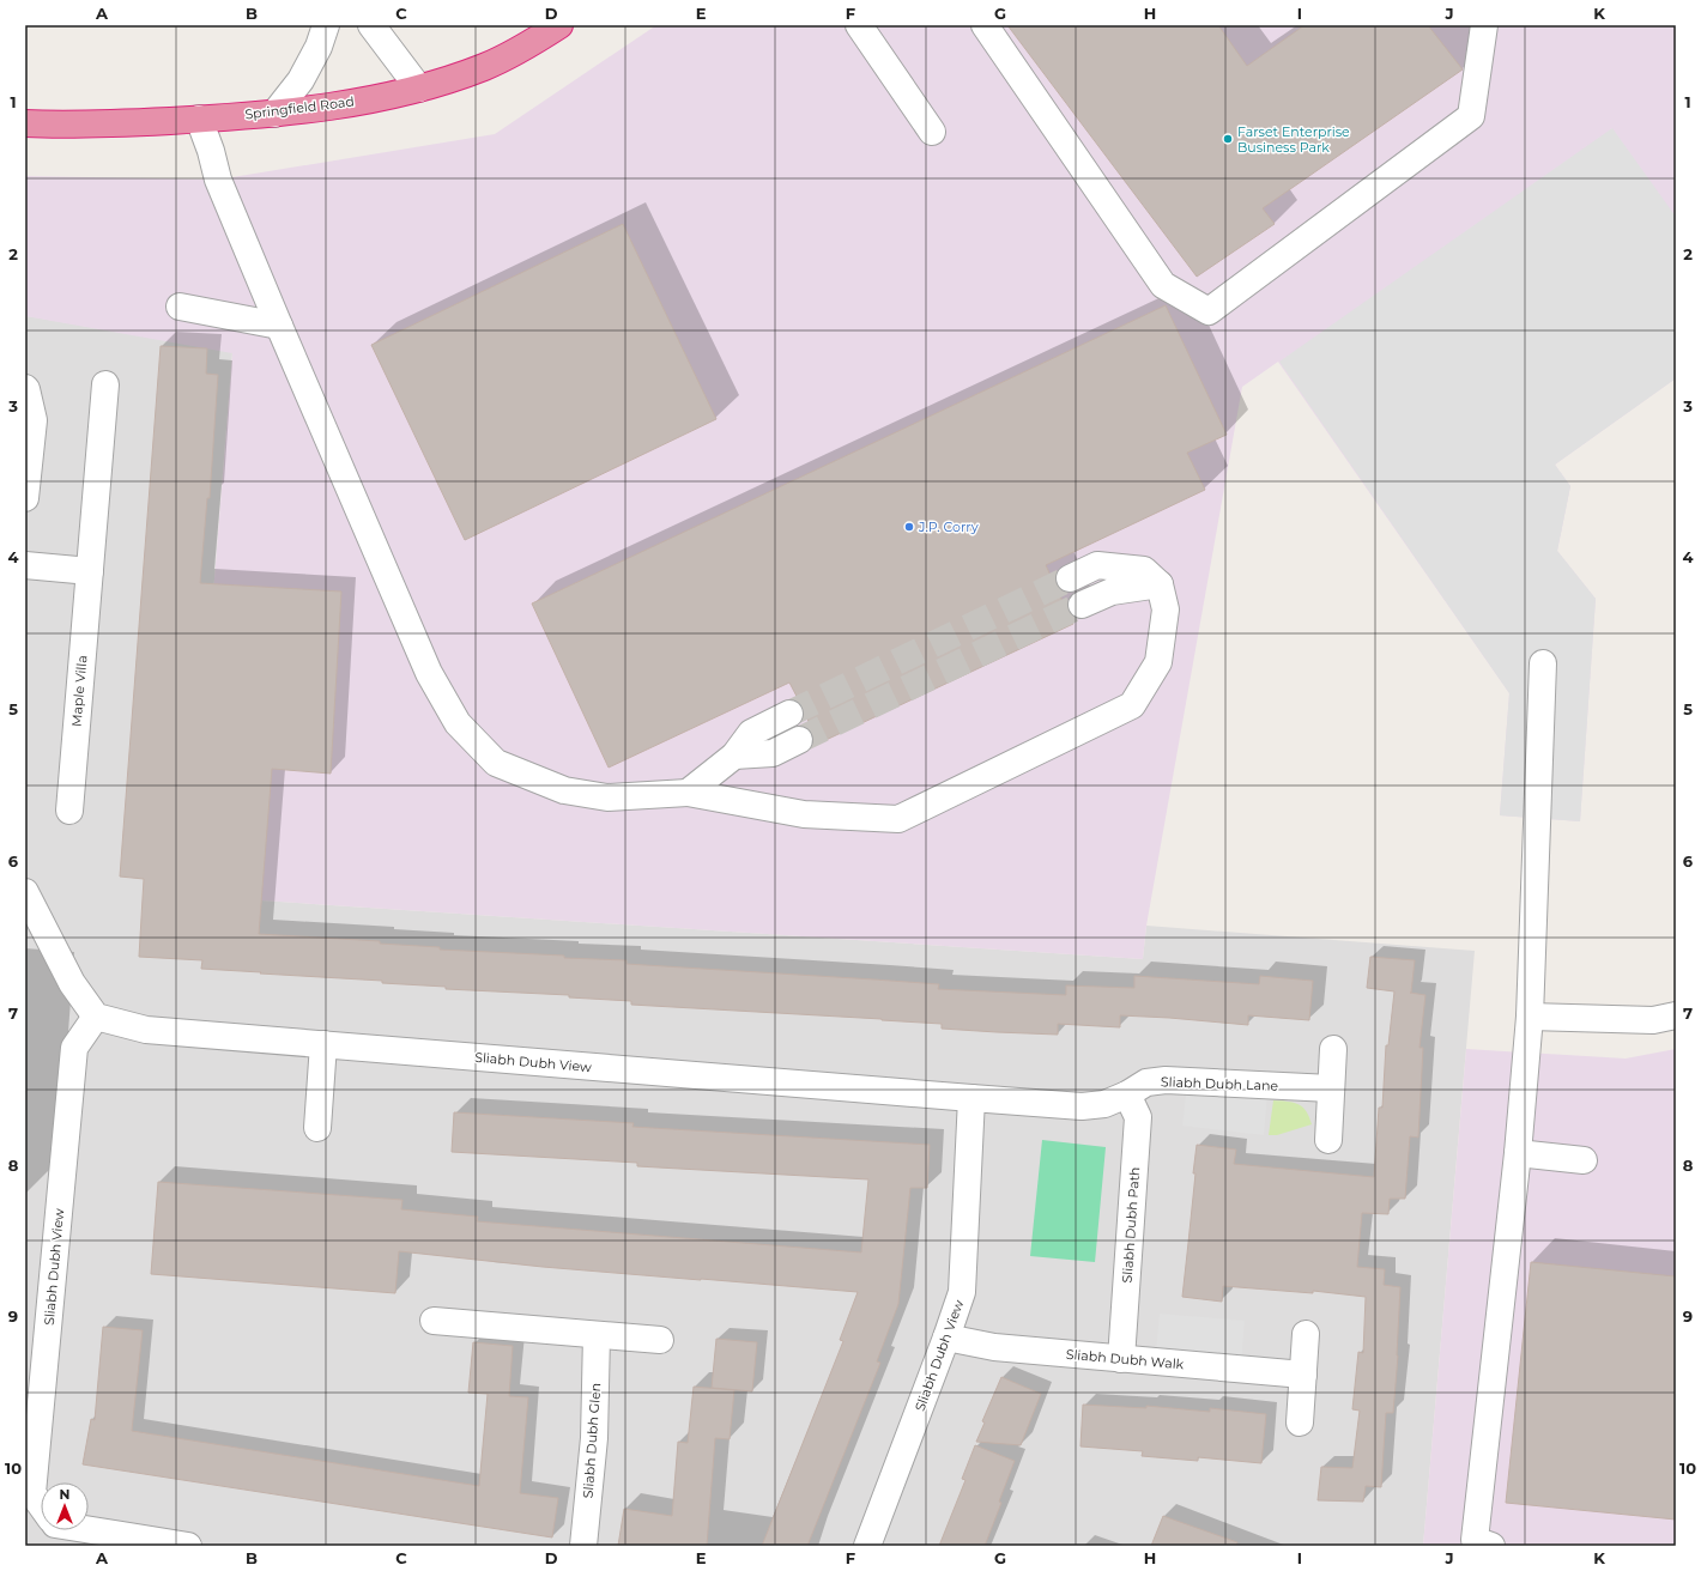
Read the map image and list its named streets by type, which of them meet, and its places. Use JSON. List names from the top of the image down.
{
  "streets": {
    "highway": ["Springfield Road"],
    "street": [
      "Maple Villa",
      "Sliabh Dubh View",
      "Sliabh Dubh Lane",
      "Sliabh Dubh Path",
      "Sliabh Dubh Walk",
      "Sliabh Dubh Glen"
    ]
  },
  "crossings": [
    ["Sliabh Dubh View", "Sliabh Dubh Lane"],
    ["Sliabh Dubh View", "Sliabh Dubh Walk"],
    ["Sliabh Dubh Lane", "Sliabh Dubh Path"],
    ["Sliabh Dubh Path", "Sliabh Dubh Walk"]
  ],
  "places": ["Farset Enterprise Business Park", "J.P. Corry"],
  "north": "top",
  "grid": {
    "columns": [
      "A",
      "B",
      "C",
      "D",
      "E",
      "F",
      "G",
      "H",
      "I",
      "J",
      "K"
    ],
    "rows": [
      "1",
      "2",
      "3",
      "4",
      "5",
      "6",
      "7",
      "8",
      "9",
      "10"
    ]
  }
}
